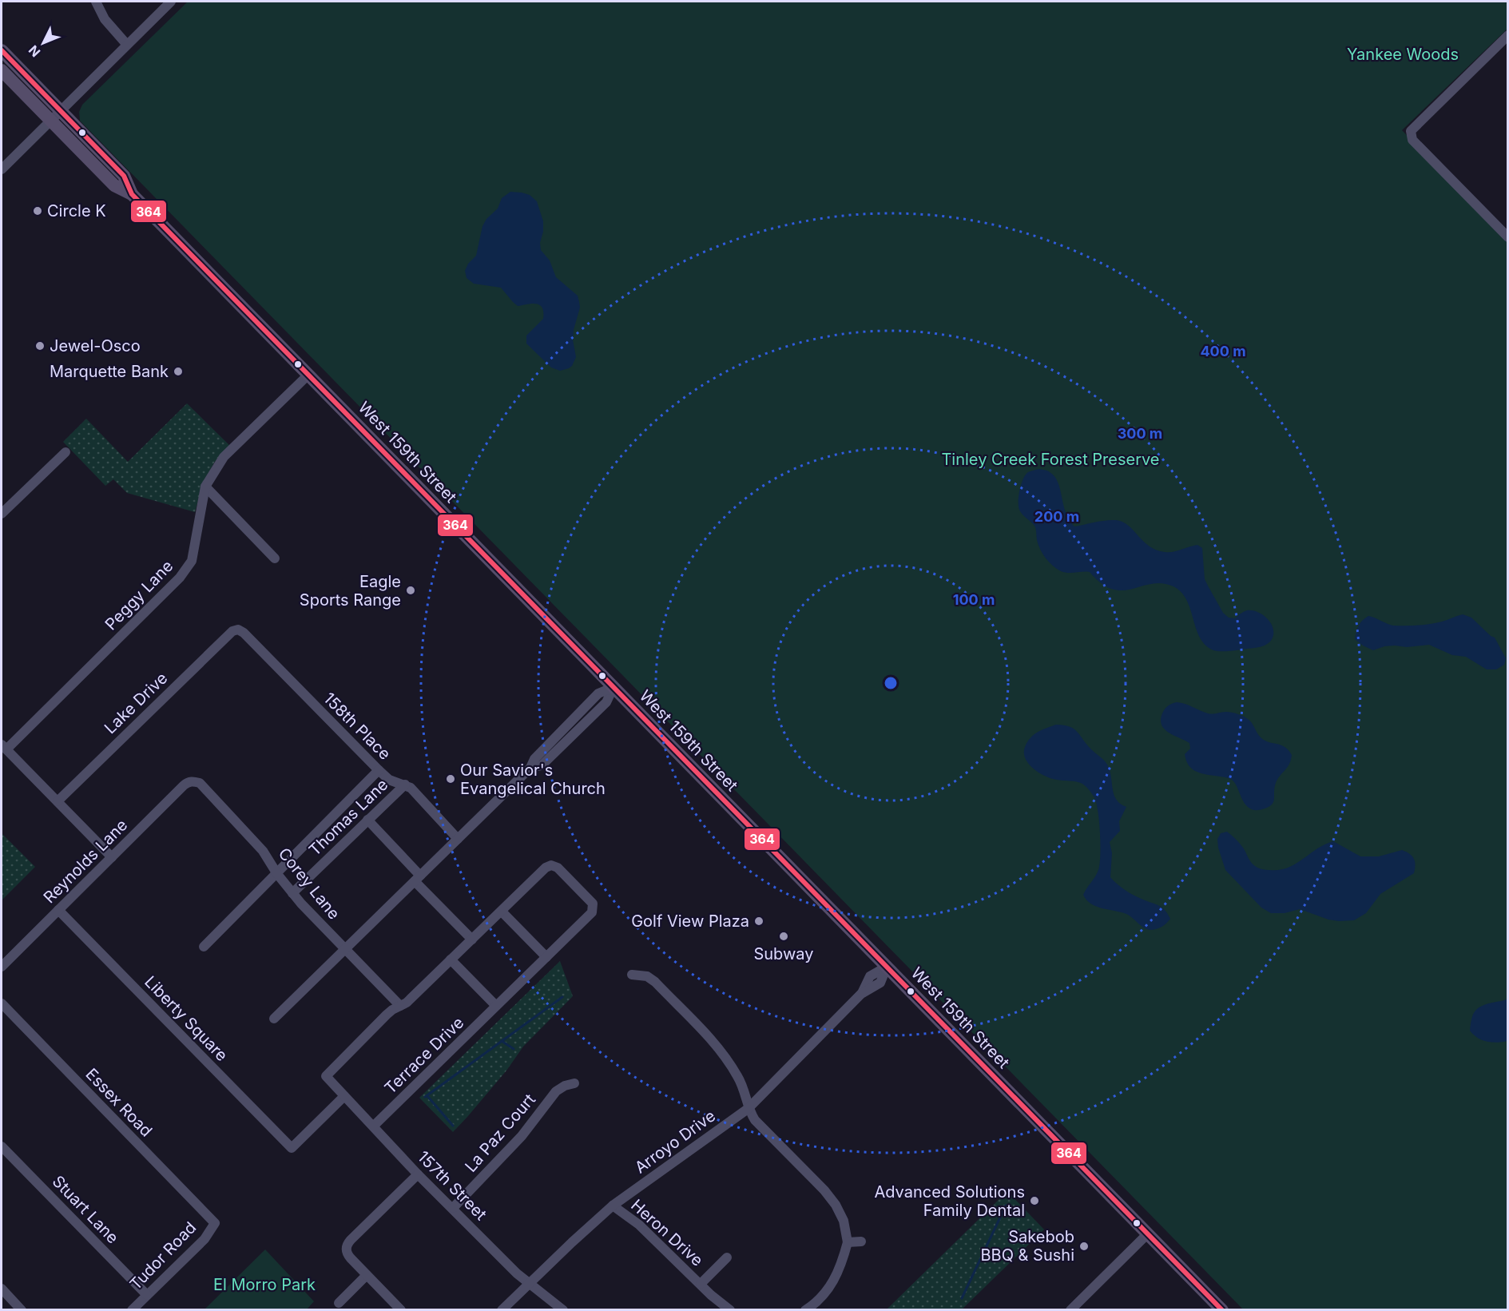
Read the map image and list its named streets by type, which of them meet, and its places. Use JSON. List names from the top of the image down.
{
  "streets": {
    "main road": ["West 159th Street"],
    "street": [
      "Peggy Lane",
      "Lake Drive",
      "158th Place",
      "Thomas Lane",
      "Reynolds Lane",
      "Corey Lane",
      "Liberty Square",
      "Terrace Drive",
      "Essex Road",
      "La Paz Court",
      "Arroyo Drive",
      "157th Street",
      "Stuart Lane",
      "Heron Drive",
      "Tudor Road"
    ]
  },
  "crossings": [
    ["West 159th Street", "Peggy Lane"],
    ["West 159th Street", "Arroyo Drive"],
    ["Lake Drive", "158th Place"],
    ["158th Place", "Thomas Lane"],
    ["Thomas Lane", "Corey Lane"],
    ["Reynolds Lane", "Corey Lane"],
    ["Reynolds Lane", "Liberty Square"],
    ["Corey Lane", "Terrace Drive"],
    ["Liberty Square", "157th Street"],
    ["Terrace Drive", "157th Street"],
    ["Essex Road", "Tudor Road"],
    ["La Paz Court", "157th Street"],
    ["Arroyo Drive", "157th Street"],
    ["Arroyo Drive", "Heron Drive"],
    ["Stuart Lane", "Tudor Road"]
  ],
  "parks": ["Yankee Woods", "Tinley Creek Forest Preserve", "El Morro Park"],
  "places": [
    "Circle K",
    "Jewel-Osco",
    "Marquette Bank",
    "Eagle Sports Range",
    "Our Savior's Evangelical Church",
    "Golf View Plaza",
    "Subway",
    "Advanced Solutions Family Dental",
    "Sakebob BBQ & Sushi"
  ],
  "lines": ["transit line 364"],
  "north": "bottom left",
  "rings": [
    "400 m",
    "300 m",
    "200 m",
    "100 m"
  ]
}
